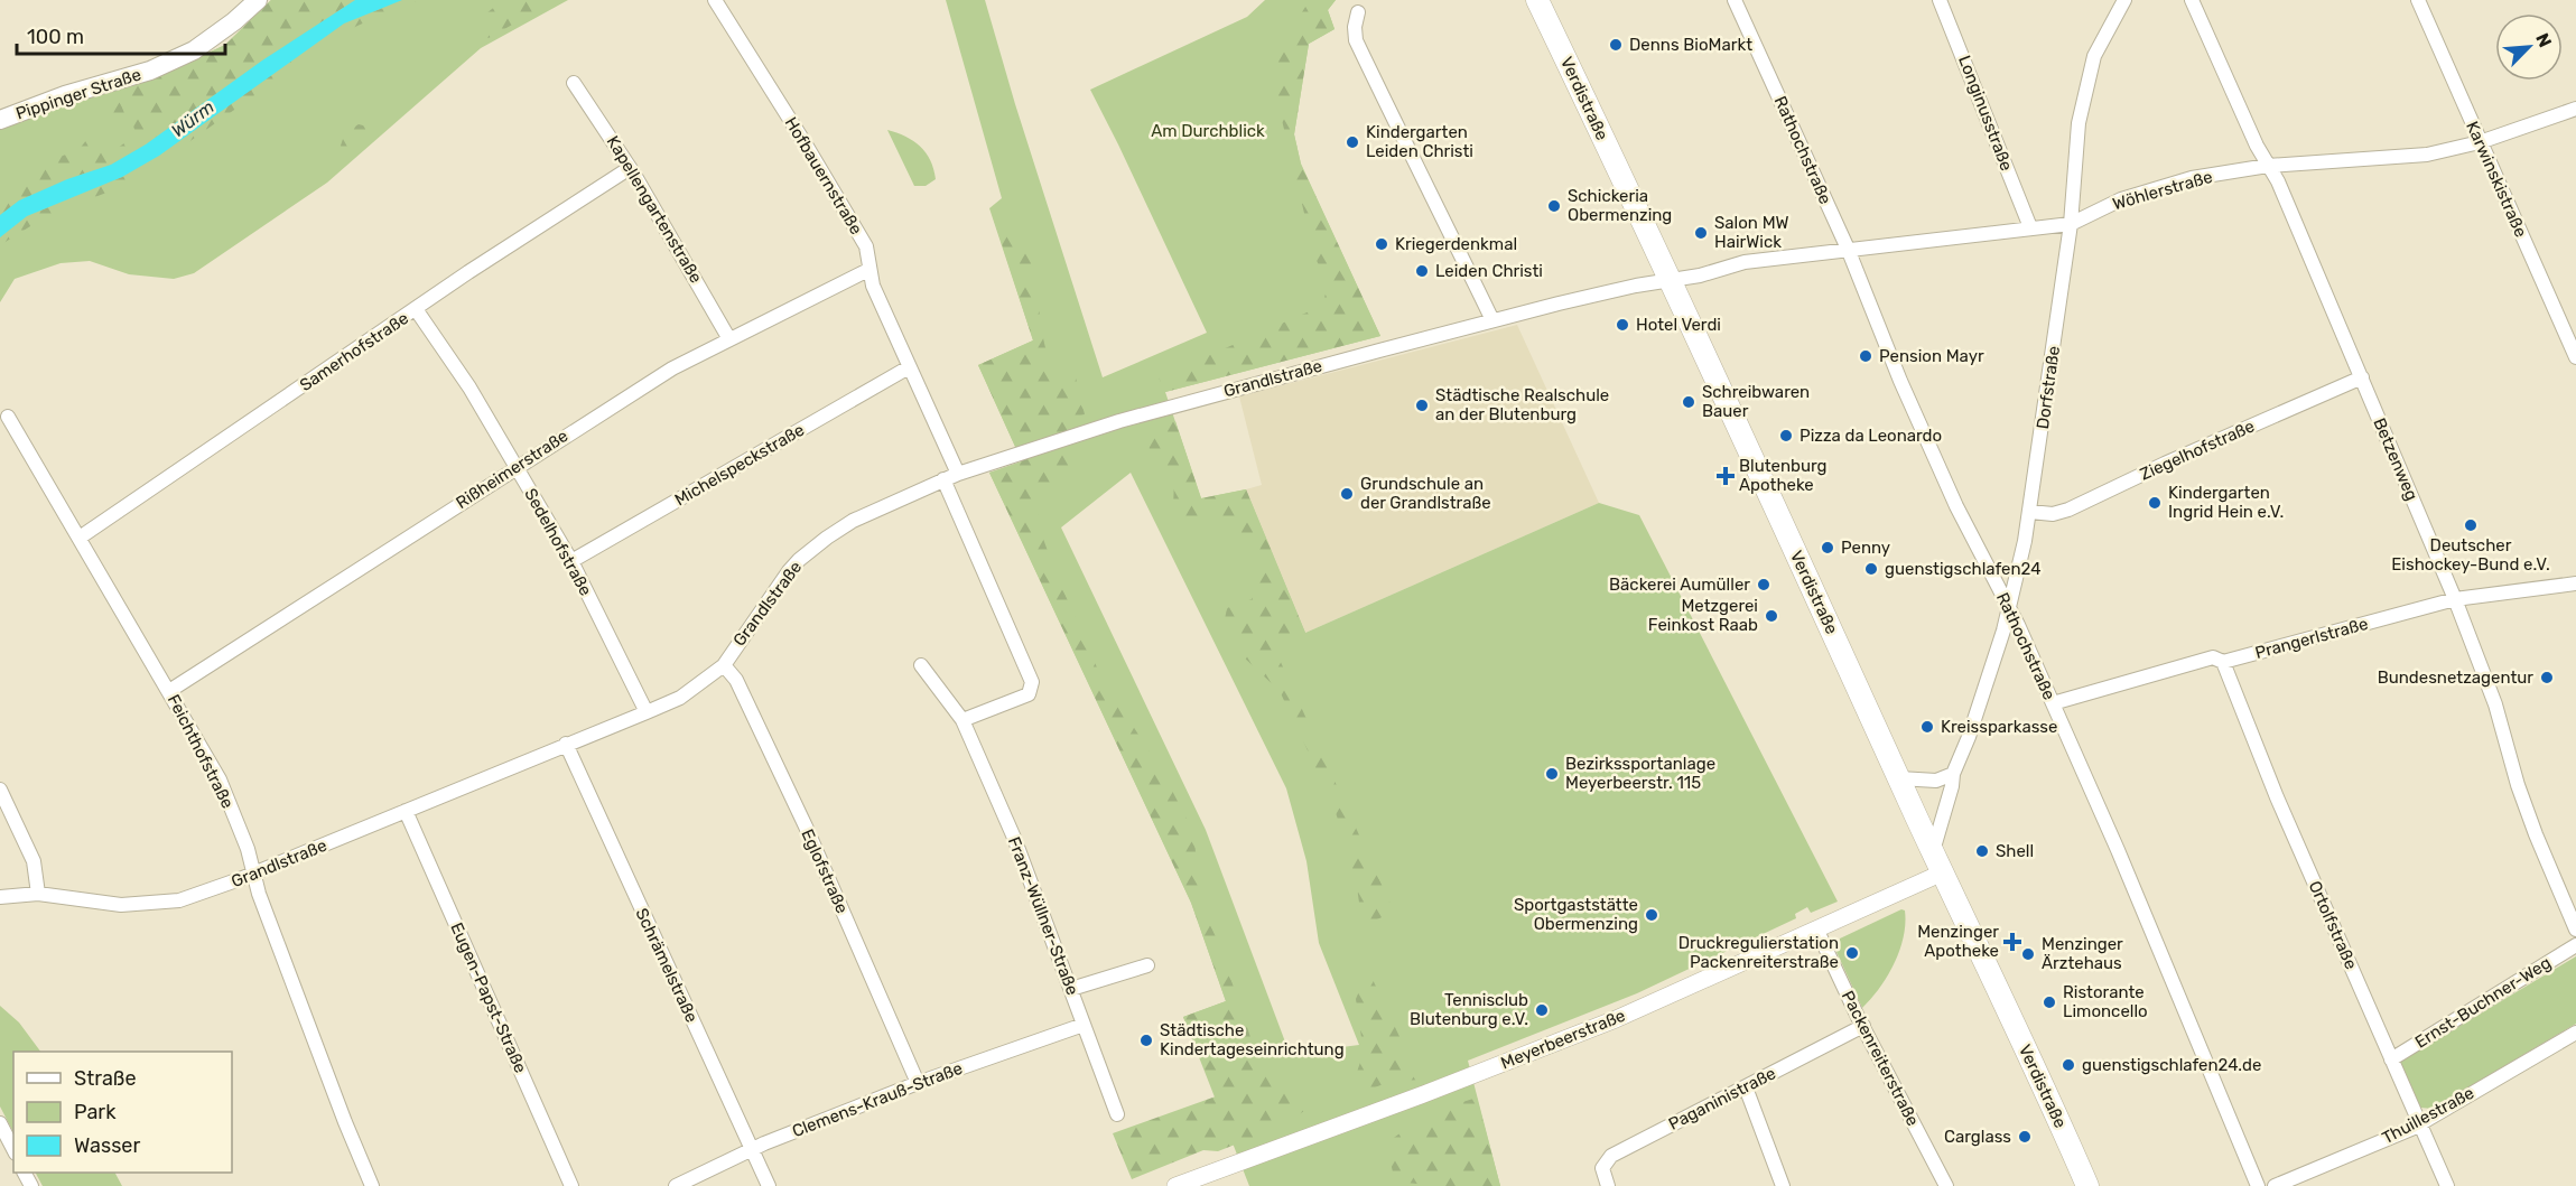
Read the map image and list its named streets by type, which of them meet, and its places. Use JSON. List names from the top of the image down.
{
  "streets": {
    "main road": ["Pippinger Straße", "Verdistraße"],
    "street": [
      "Longinusstraße",
      "Rathochstraße",
      "Hofbauernstraße",
      "Karwinskistraße",
      "Wöhlerstraße",
      "Kapellengartenstraße",
      "Samerhofstraße",
      "Grandlstraße",
      "Dorfstraße",
      "Ziegelhofstraße",
      "Betzenweg",
      "Michelspeckstraße",
      "Rißheimerstraße",
      "Sedelhofstraße",
      "Prangerlstraße",
      "Feichthofstraße",
      "Eglofstraße",
      "Franz-Wüllner-Straße",
      "Ortolfstraße",
      "Schrämelstraße",
      "Eugen-Papst-Straße",
      "Ernst-Buchner-Weg",
      "Meyerbeerstraße",
      "Packenreiterstraße",
      "Paganinistraße",
      "Clemens-Krauß-Straße",
      "Thuillestraße"
    ]
  },
  "crossings": [
    ["Verdistraße", "Wöhlerstraße"],
    ["Verdistraße", "Grandlstraße"],
    ["Verdistraße", "Dorfstraße"],
    ["Verdistraße", "Meyerbeerstraße"],
    ["Longinusstraße", "Wöhlerstraße"],
    ["Rathochstraße", "Wöhlerstraße"],
    ["Rathochstraße", "Dorfstraße"],
    ["Rathochstraße", "Prangerlstraße"],
    ["Hofbauernstraße", "Grandlstraße"],
    ["Hofbauernstraße", "Michelspeckstraße"],
    ["Hofbauernstraße", "Rißheimerstraße"],
    ["Karwinskistraße", "Wöhlerstraße"],
    ["Wöhlerstraße", "Grandlstraße"],
    ["Wöhlerstraße", "Dorfstraße"],
    ["Wöhlerstraße", "Betzenweg"],
    ["Kapellengartenstraße", "Samerhofstraße"],
    ["Kapellengartenstraße", "Rißheimerstraße"],
    ["Samerhofstraße", "Sedelhofstraße"],
    ["Samerhofstraße", "Feichthofstraße"],
    ["Grandlstraße", "Sedelhofstraße"],
    ["Grandlstraße", "Feichthofstraße"],
    ["Grandlstraße", "Eglofstraße"],
    ["Grandlstraße", "Schrämelstraße"],
    ["Grandlstraße", "Eugen-Papst-Straße"],
    ["Dorfstraße", "Ziegelhofstraße"],
    ["Ziegelhofstraße", "Betzenweg"],
    ["Betzenweg", "Prangerlstraße"],
    ["Michelspeckstraße", "Sedelhofstraße"],
    ["Rißheimerstraße", "Sedelhofstraße"],
    ["Rißheimerstraße", "Feichthofstraße"],
    ["Prangerlstraße", "Ortolfstraße"],
    ["Eglofstraße", "Clemens-Krauß-Straße"],
    ["Franz-Wüllner-Straße", "Clemens-Krauß-Straße"],
    ["Ortolfstraße", "Ernst-Buchner-Weg"],
    ["Ortolfstraße", "Thuillestraße"],
    ["Schrämelstraße", "Clemens-Krauß-Straße"],
    ["Meyerbeerstraße", "Packenreiterstraße"],
    ["Packenreiterstraße", "Paganinistraße"]
  ],
  "water": ["Würm"],
  "parks": ["Am Durchblick"],
  "places": {
    "other": [
      "Denns BioMarkt",
      "Kindergarten Leiden Christi",
      "Schickeria Obermenzing",
      "Salon MW HairWick",
      "Kriegerdenkmal",
      "Leiden Christi",
      "Hotel Verdi",
      "Pension Mayr",
      "Schreibwaren Bauer",
      "Städtische Realschule an der Blutenburg",
      "Pizza da Leonardo",
      "Grundschule an der Grandlstraße",
      "Kindergarten Ingrid Hein e.V.",
      "Deutscher Eishockey-Bund e.V.",
      "Penny",
      "guenstigschlafen24",
      "Bäckerei Aumüller",
      "Metzgerei Feinkost Raab",
      "Bundesnetzagentur",
      "Kreissparkasse",
      "Bezirkssportanlage Meyerbeerstr. 115",
      "Shell",
      "Sportgaststätte Obermenzing",
      "Druckregulierstation Packenreiterstraße",
      "Menzinger Ärztehaus",
      "Ristorante Limoncello",
      "Tennisclub Blutenburg e.V.",
      "Städtische Kindertageseinrichtung",
      "guenstigschlafen24.de",
      "Carglass"
    ],
    "health": ["Blutenburg Apotheke", "Menzinger Apotheke"]
  },
  "legend": ["Straße", "Park", "Wasser"],
  "scale_bar": "100 m",
  "north": "top right"
}
